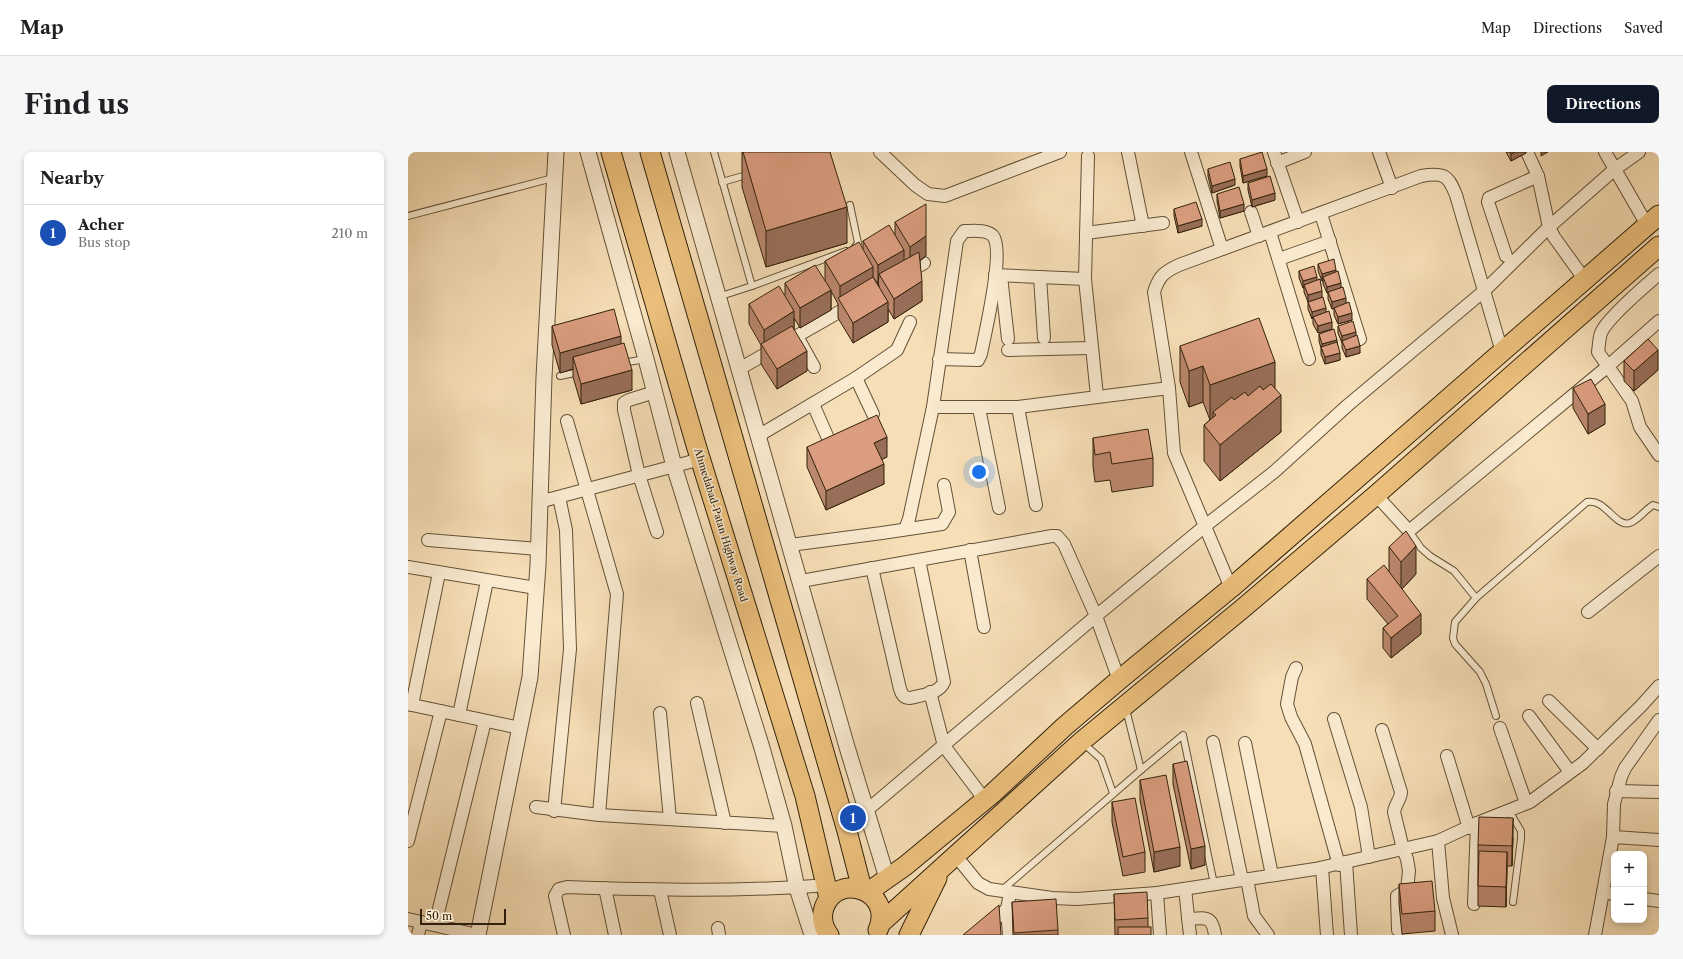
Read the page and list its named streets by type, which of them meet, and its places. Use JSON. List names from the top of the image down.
{
  "streets": {
    "main road": ["Ahmedabad-Patan Highway Road"]
  },
  "scale_bar": "50 m",
  "page": {
    "header": "Map",
    "nav": ["Map", "Directions", "Saved"],
    "buttons": "Directions",
    "title": "Find us",
    "heading": "Nearby",
    "list": [
      {
        "mark": "1",
        "name": "Acher",
        "note": "Bus stop",
        "value": "210 m"
      }
    ],
    "pins": "1",
    "map_buttons": ["+", "−"],
    "scale": "50 m"
  }
}
